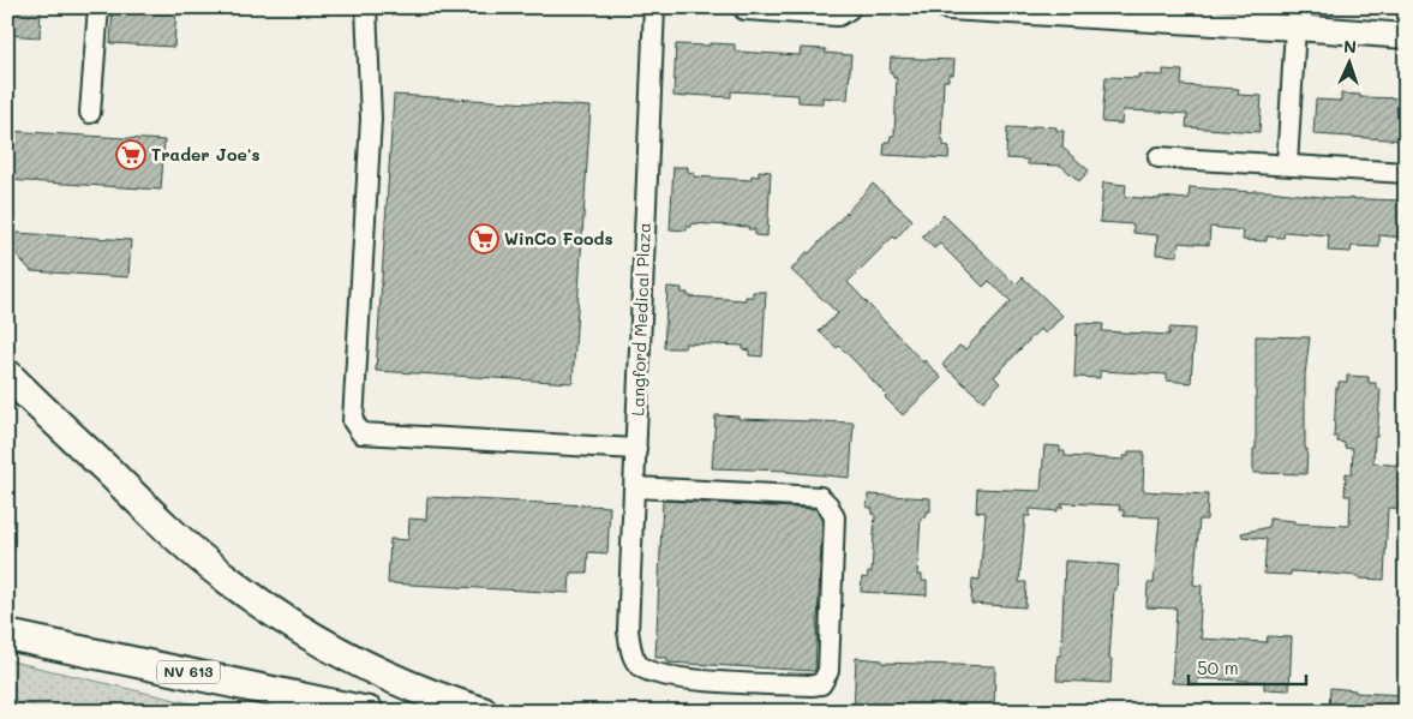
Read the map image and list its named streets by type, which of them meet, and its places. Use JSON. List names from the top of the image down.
{
  "streets": {
    "highway": ["NV 613"],
    "street": ["Langford Medical Plaza"]
  },
  "places": {
    "supermarket": ["Trader Joe's", "WinCo Foods"]
  },
  "scale_bar": "50 m",
  "north": "top"
}
